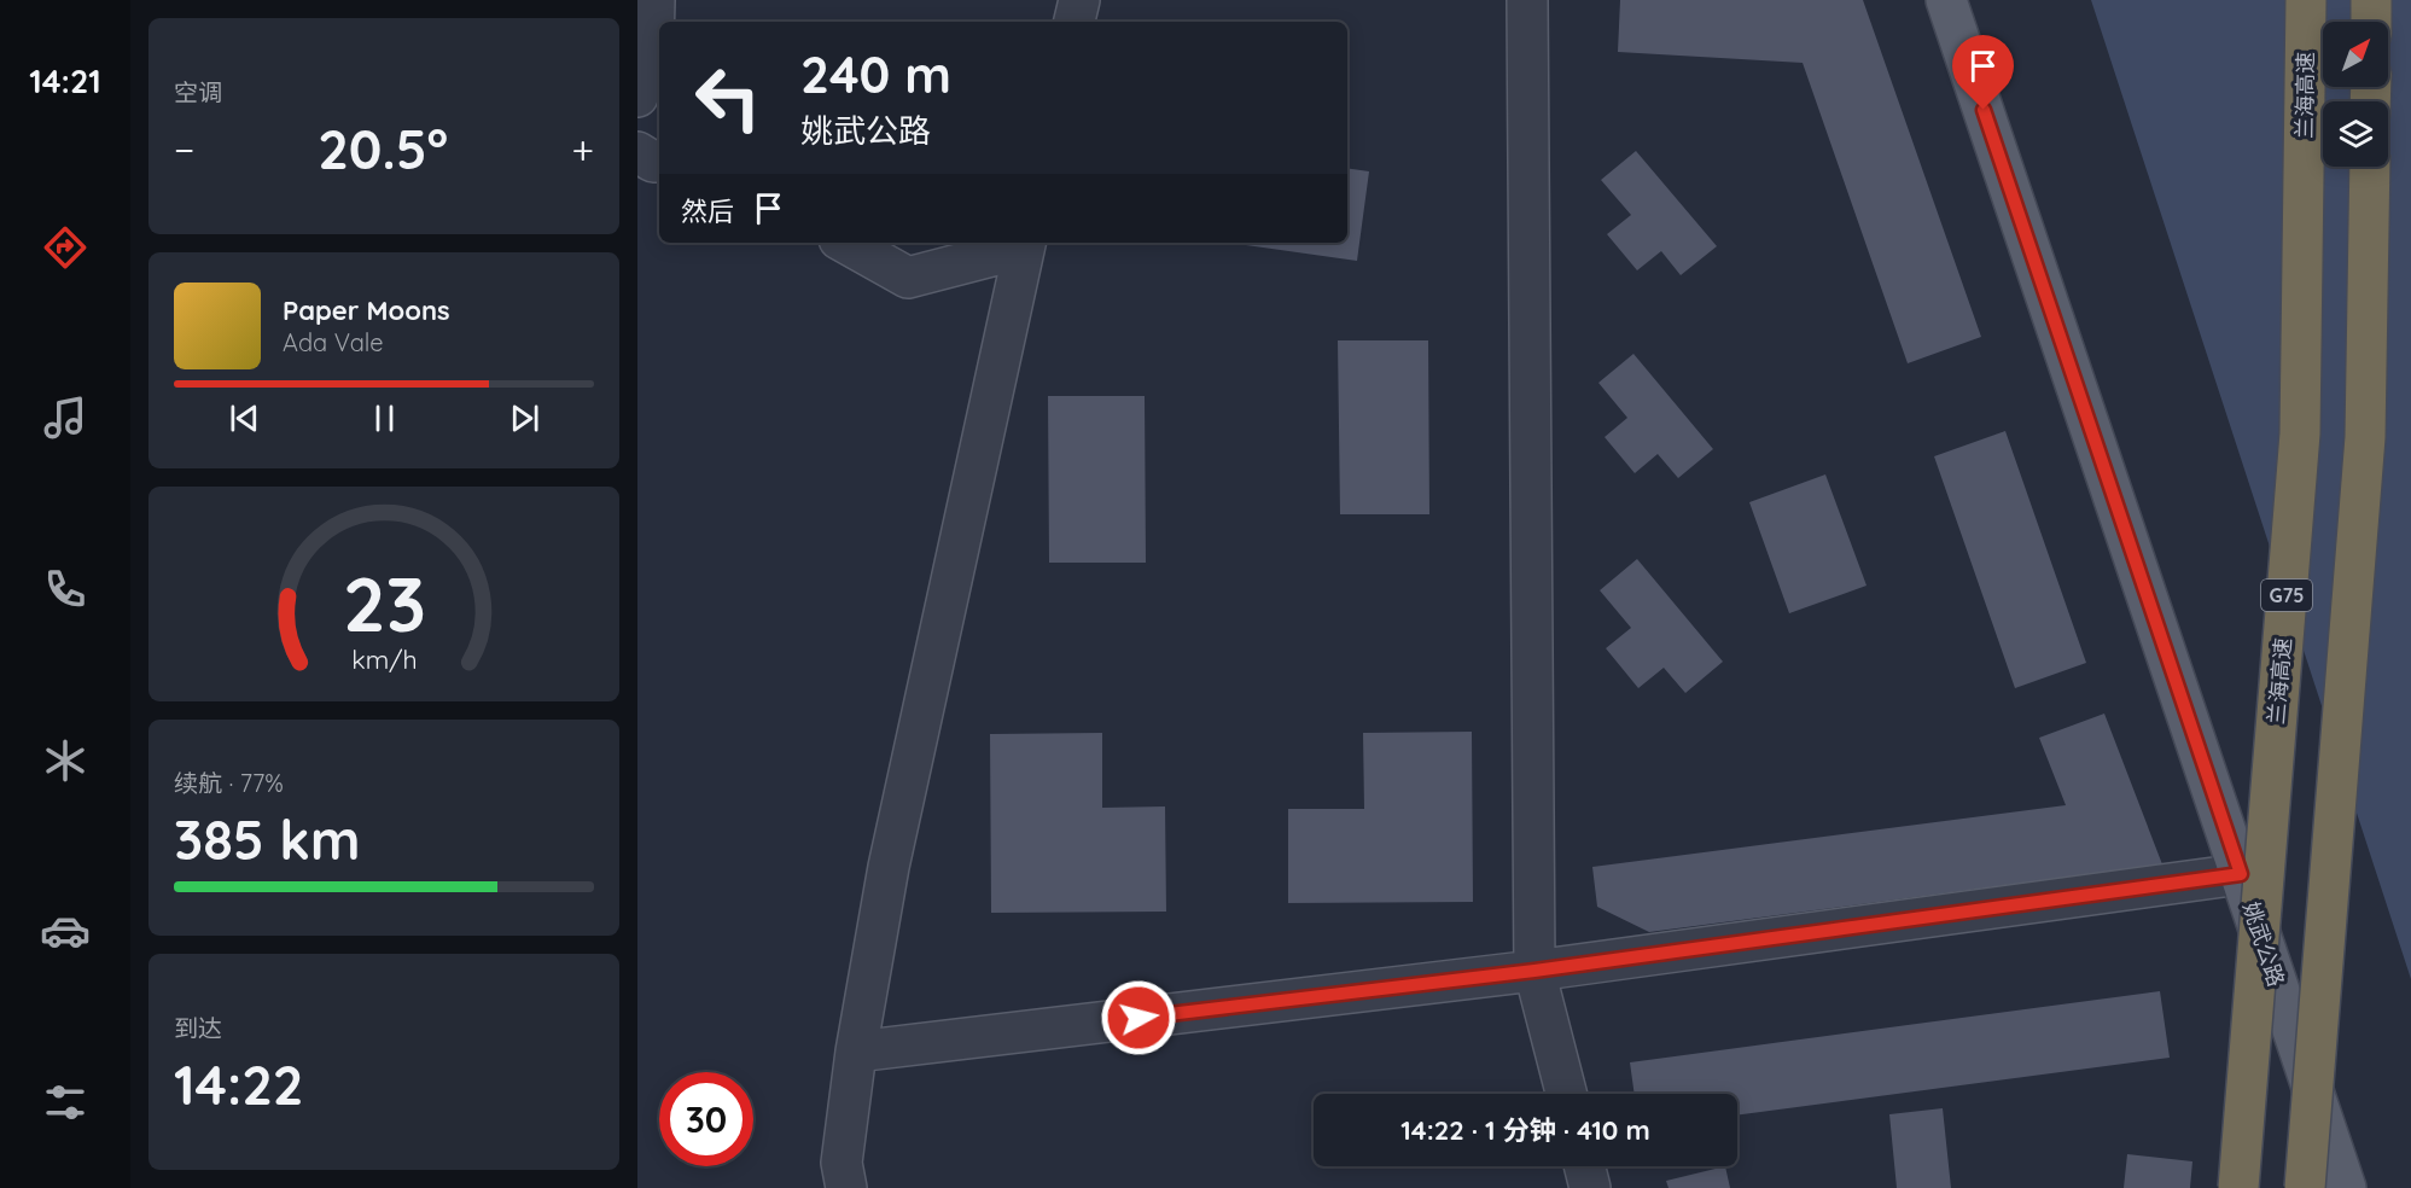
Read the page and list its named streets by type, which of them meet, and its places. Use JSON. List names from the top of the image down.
{
  "streets": {
    "highway": ["兰海高速", "G75"],
    "main road": ["姚武公路"]
  },
  "north": "top right",
  "page": {
    "tabs": "14:21",
    "tile": [
      "空调",
      ["续航 · 77%", "385 km"],
      ["到达", "14:22"]
    ],
    "turn": ["240 m", "姚武公路"],
    "heat": ["−", "20.5°", "+"],
    "then": "然后",
    "song": ["Paper Moons", "Ada Vale"],
    "limit": "30",
    "trip": "14:22 · 1 分钟 · 410 m",
    "gauge": ["23", "km/h"]
  }
}
